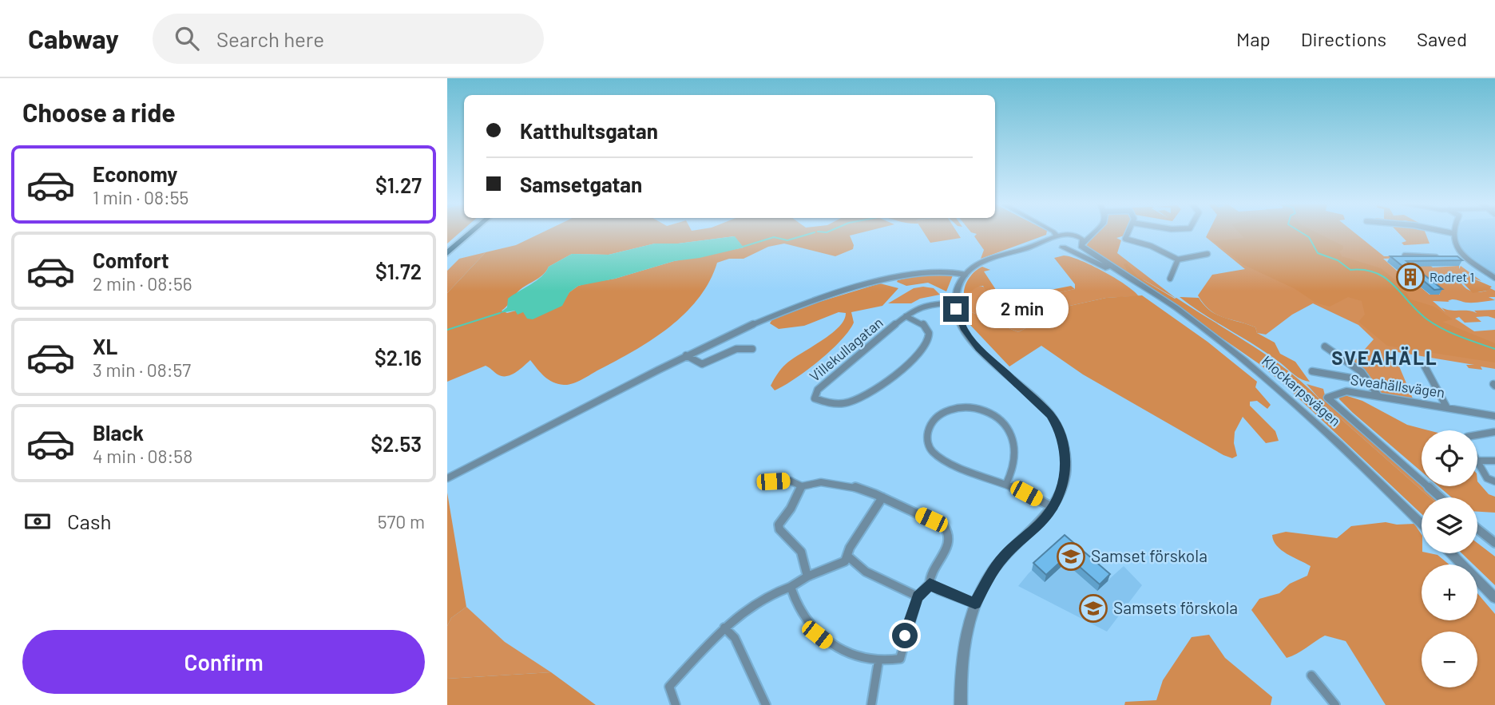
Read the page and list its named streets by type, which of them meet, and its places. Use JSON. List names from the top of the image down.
{
  "streets": {
    "street": ["Villekullagatan", "Sveahällsvägen", "Klockarpsvägen"]
  },
  "districts": ["SVEAHÄLL"],
  "places": {
    "building": ["Rodret 1"],
    "school or university": ["Samset förskola", "Samsets förskola"]
  },
  "page": {
    "header": "Cabway",
    "search": "Search here",
    "nav": ["Map", "Directions", "Saved"],
    "heading": "Choose a ride",
    "banner": ["Katthultsgatan", "Samsetgatan"],
    "list": [
      {
        "name": "Economy",
        "note": "1 min · 08:55",
        "value": "$1.27"
      },
      {
        "name": "Comfort",
        "note": "2 min · 08:56",
        "value": "$1.72"
      },
      {
        "name": "XL",
        "note": "3 min · 08:57",
        "value": "$2.16"
      },
      {
        "name": "Black",
        "note": "4 min · 08:58",
        "value": "$2.53"
      }
    ],
    "bubble": "2 min",
    "map_buttons": ["+", "−"],
    "pay": ["Cash", "570 m"],
    "buttons": "Confirm"
  }
}
